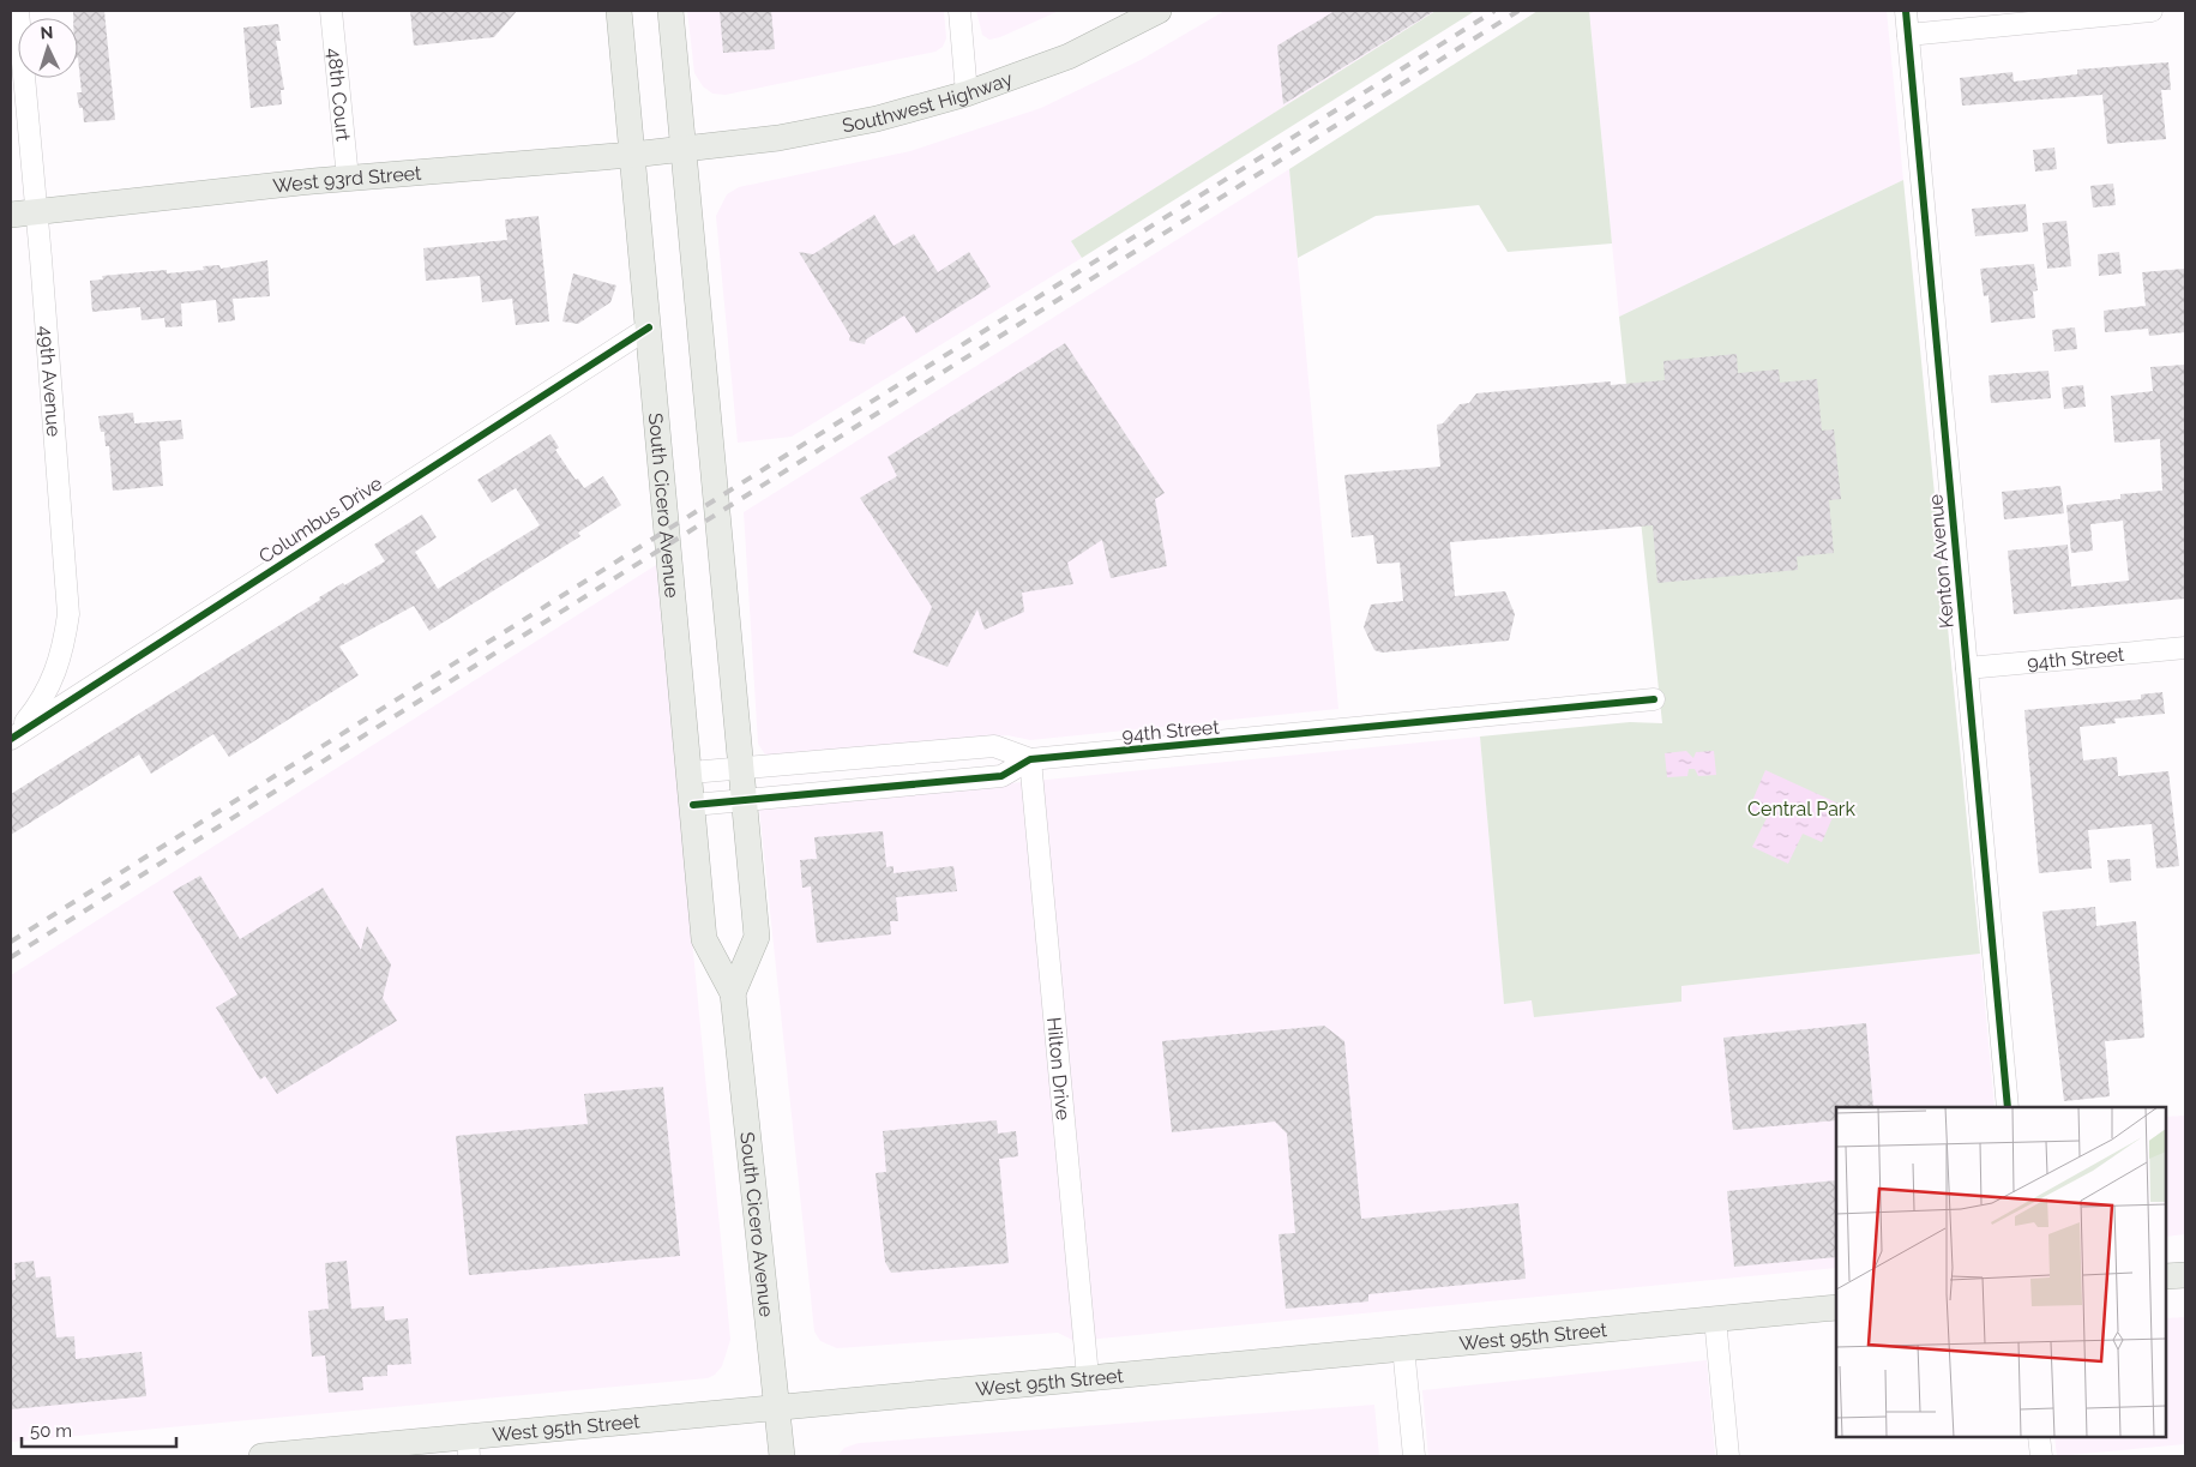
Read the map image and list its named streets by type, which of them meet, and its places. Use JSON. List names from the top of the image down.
{
  "streets": {
    "main road": [
      "Southwest Highway",
      "West 93rd Street",
      "South Cicero Avenue",
      "West 95th Street"
    ],
    "street": [
      "48th Court",
      "49th Avenue",
      "Columbus Drive",
      "Kenton Avenue",
      "94th Street",
      "Hilton Drive"
    ]
  },
  "crossings": [
    ["48th Court", "West 93rd Street"],
    ["Southwest Highway", "West 93rd Street"],
    ["Southwest Highway", "South Cicero Avenue"],
    ["West 93rd Street", "49th Avenue"],
    ["West 93rd Street", "South Cicero Avenue"],
    ["49th Avenue", "Columbus Drive"],
    ["South Cicero Avenue", "Columbus Drive"],
    ["South Cicero Avenue", "94th Street"],
    ["South Cicero Avenue", "West 95th Street"],
    ["Kenton Avenue", "94th Street"],
    ["94th Street", "Hilton Drive"],
    ["Hilton Drive", "West 95th Street"]
  ],
  "parks": ["Central Park"],
  "scale_bar": "50 m",
  "north": "top"
}
